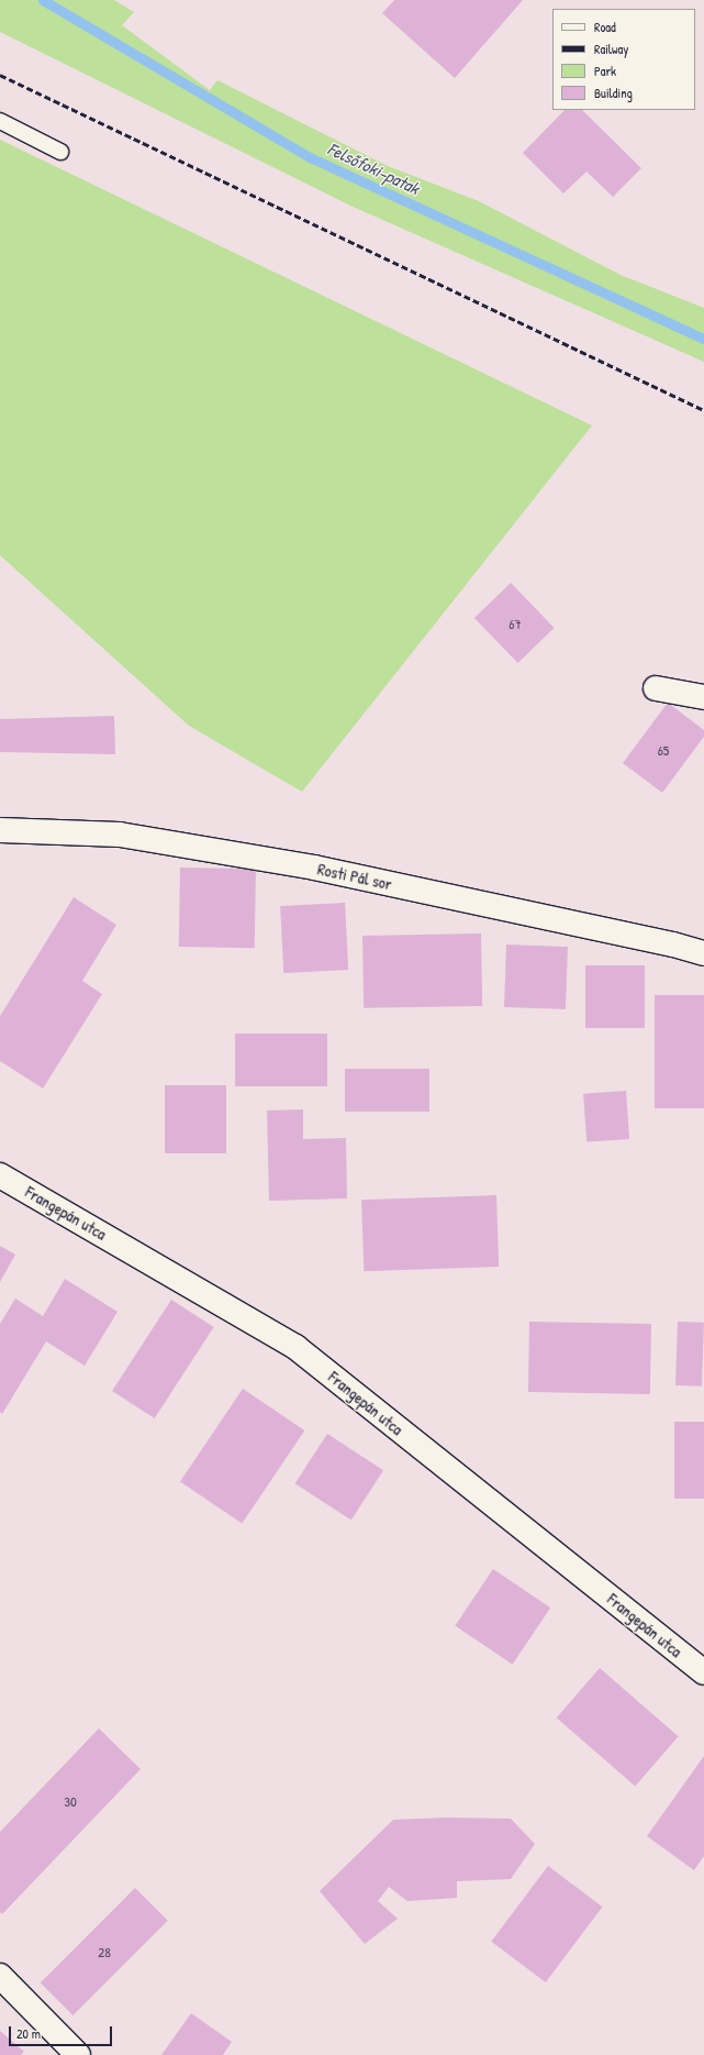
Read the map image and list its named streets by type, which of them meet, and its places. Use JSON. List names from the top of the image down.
{
  "streets": {
    "street": ["Rosti Pál sor", "Frangepán utca"]
  },
  "water": ["Felsőfoki-patak"],
  "house_numbers": [
    "67",
    "65",
    "30",
    "28"
  ],
  "legend": [
    "Road",
    "Railway",
    "Park",
    "Building"
  ],
  "scale_bar": "20 m"
}
